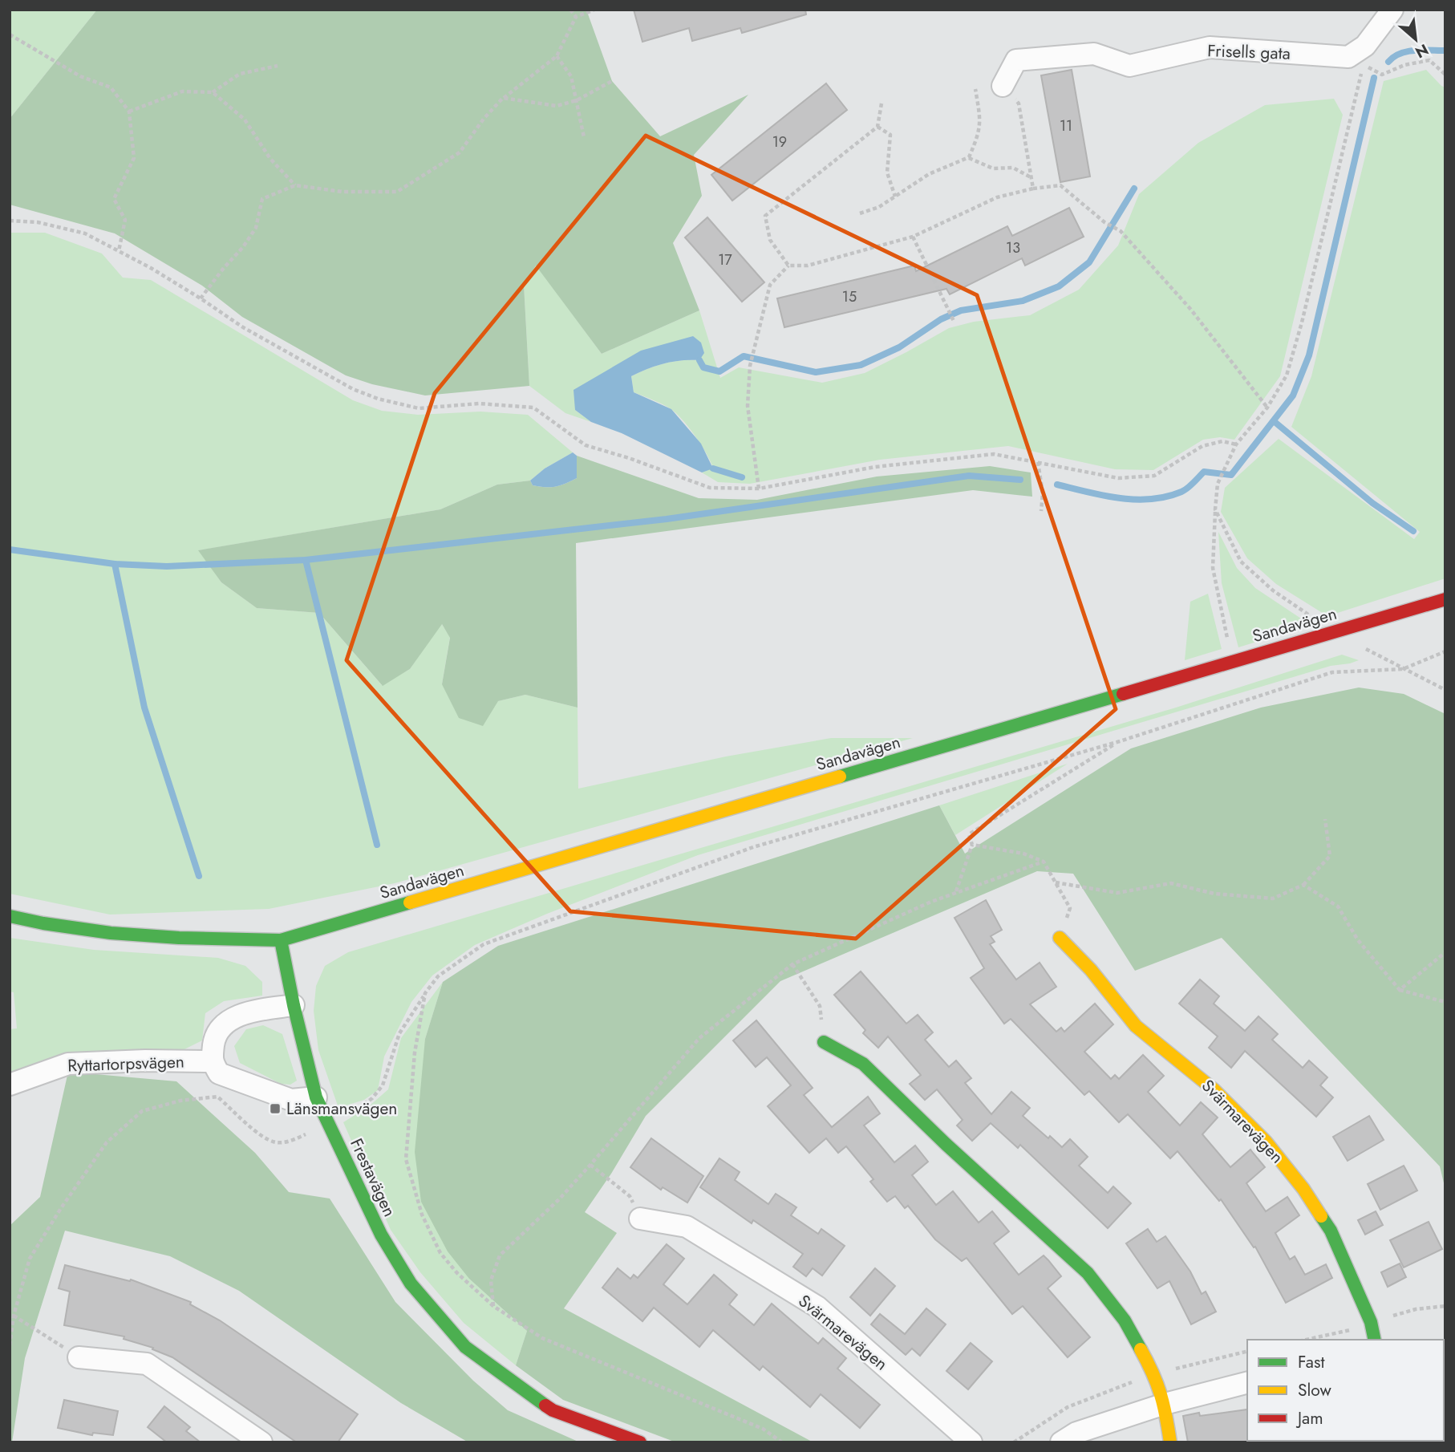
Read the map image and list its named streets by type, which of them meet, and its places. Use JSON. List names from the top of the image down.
{
  "streets": {
    "street": [
      "Frisells gata",
      "Sandavägen",
      "Ryttartorpsvägen",
      "Svärmarevägen",
      "Frestavägen"
    ]
  },
  "crossings": [
    ["Sandavägen", "Frestavägen"]
  ],
  "places": {
    "transit": ["Länsmansvägen"]
  },
  "house_numbers": [
    "11",
    "19",
    "13",
    "17",
    "15"
  ],
  "legend": ["Fast", "Slow", "Jam"],
  "north": "bottom right"
}
